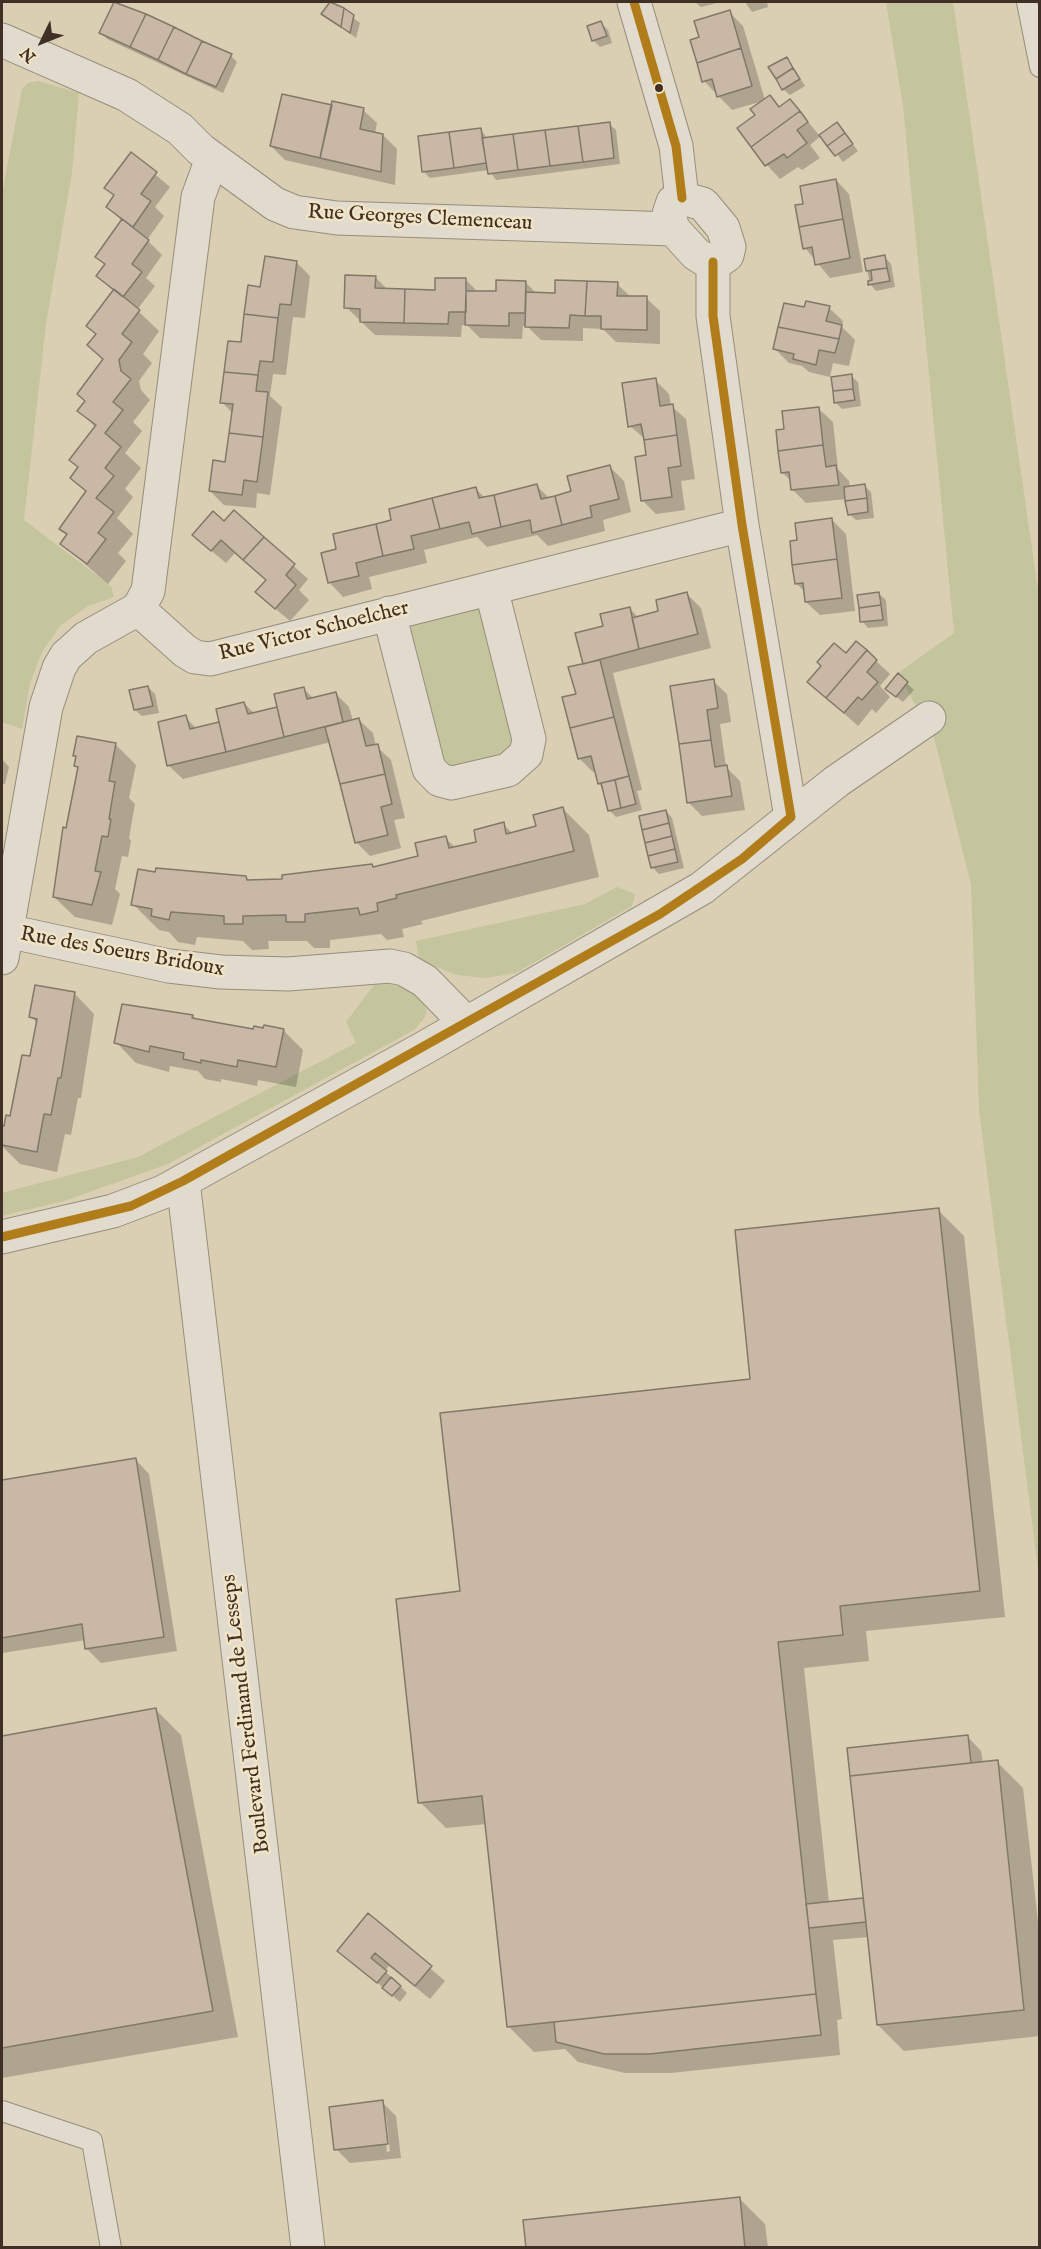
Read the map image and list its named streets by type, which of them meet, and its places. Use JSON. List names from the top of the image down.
{
  "streets": {
    "street": [
      "Rue Georges Clemenceau",
      "Rue Victor Schoelcher",
      "Rue des Soeurs Bridoux",
      "Boulevard Ferdinand de Lesseps"
    ]
  },
  "crossings": [
    ["Rue Victor Schoelcher", "Rue des Soeurs Bridoux"]
  ],
  "north": "bottom left"
}
